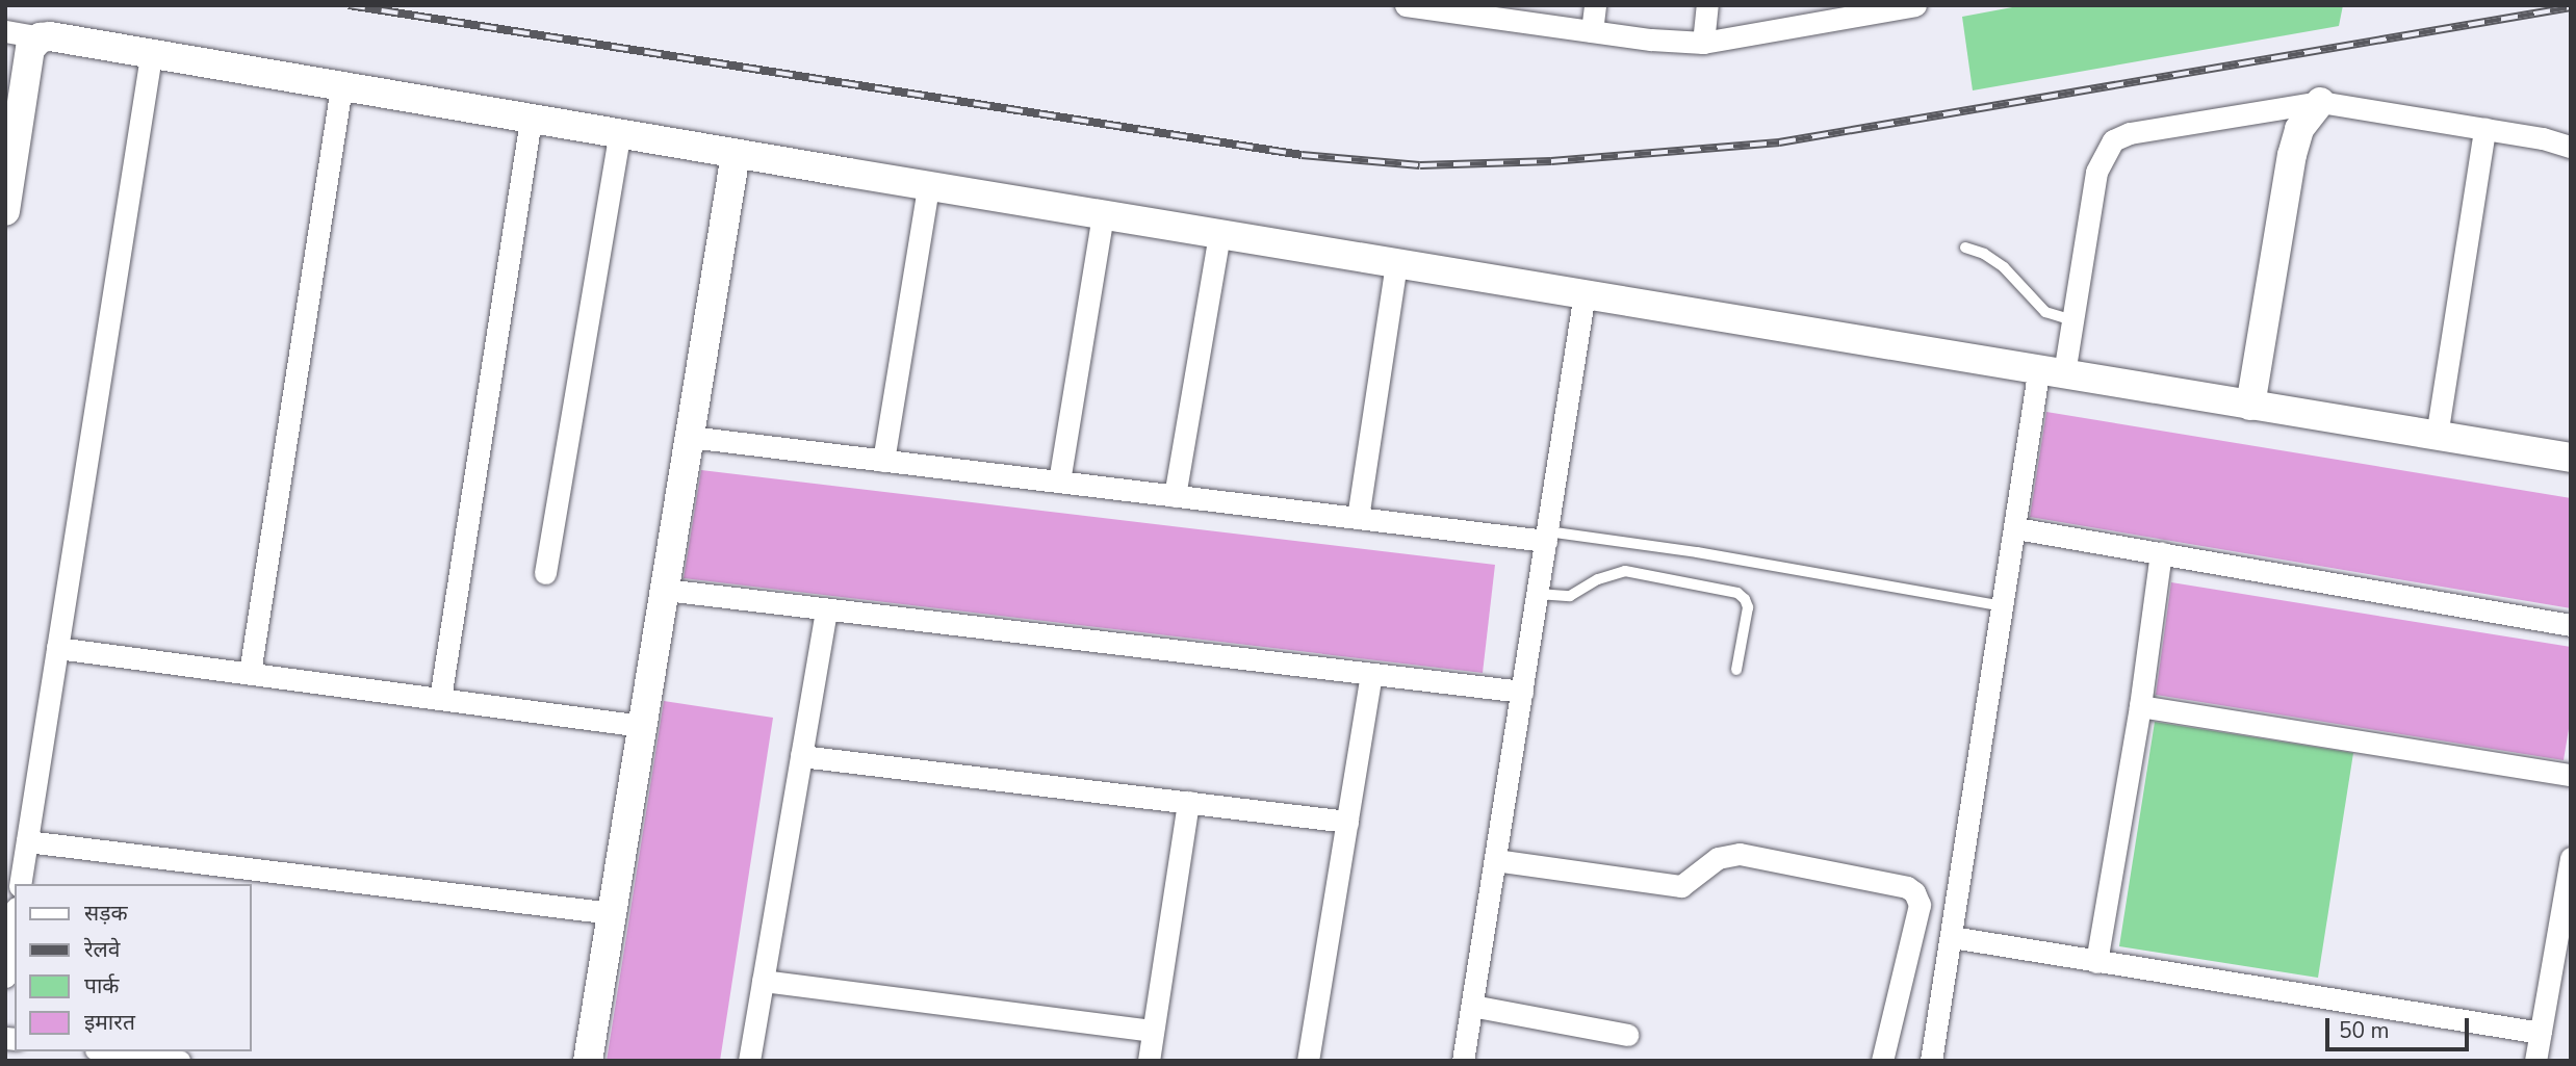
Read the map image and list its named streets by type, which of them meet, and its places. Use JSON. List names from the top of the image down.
{
  "legend": [
    "सड़क",
    "रेलवे",
    "पार्क",
    "इमारत"
  ],
  "scale_bar": "50 m"
}
